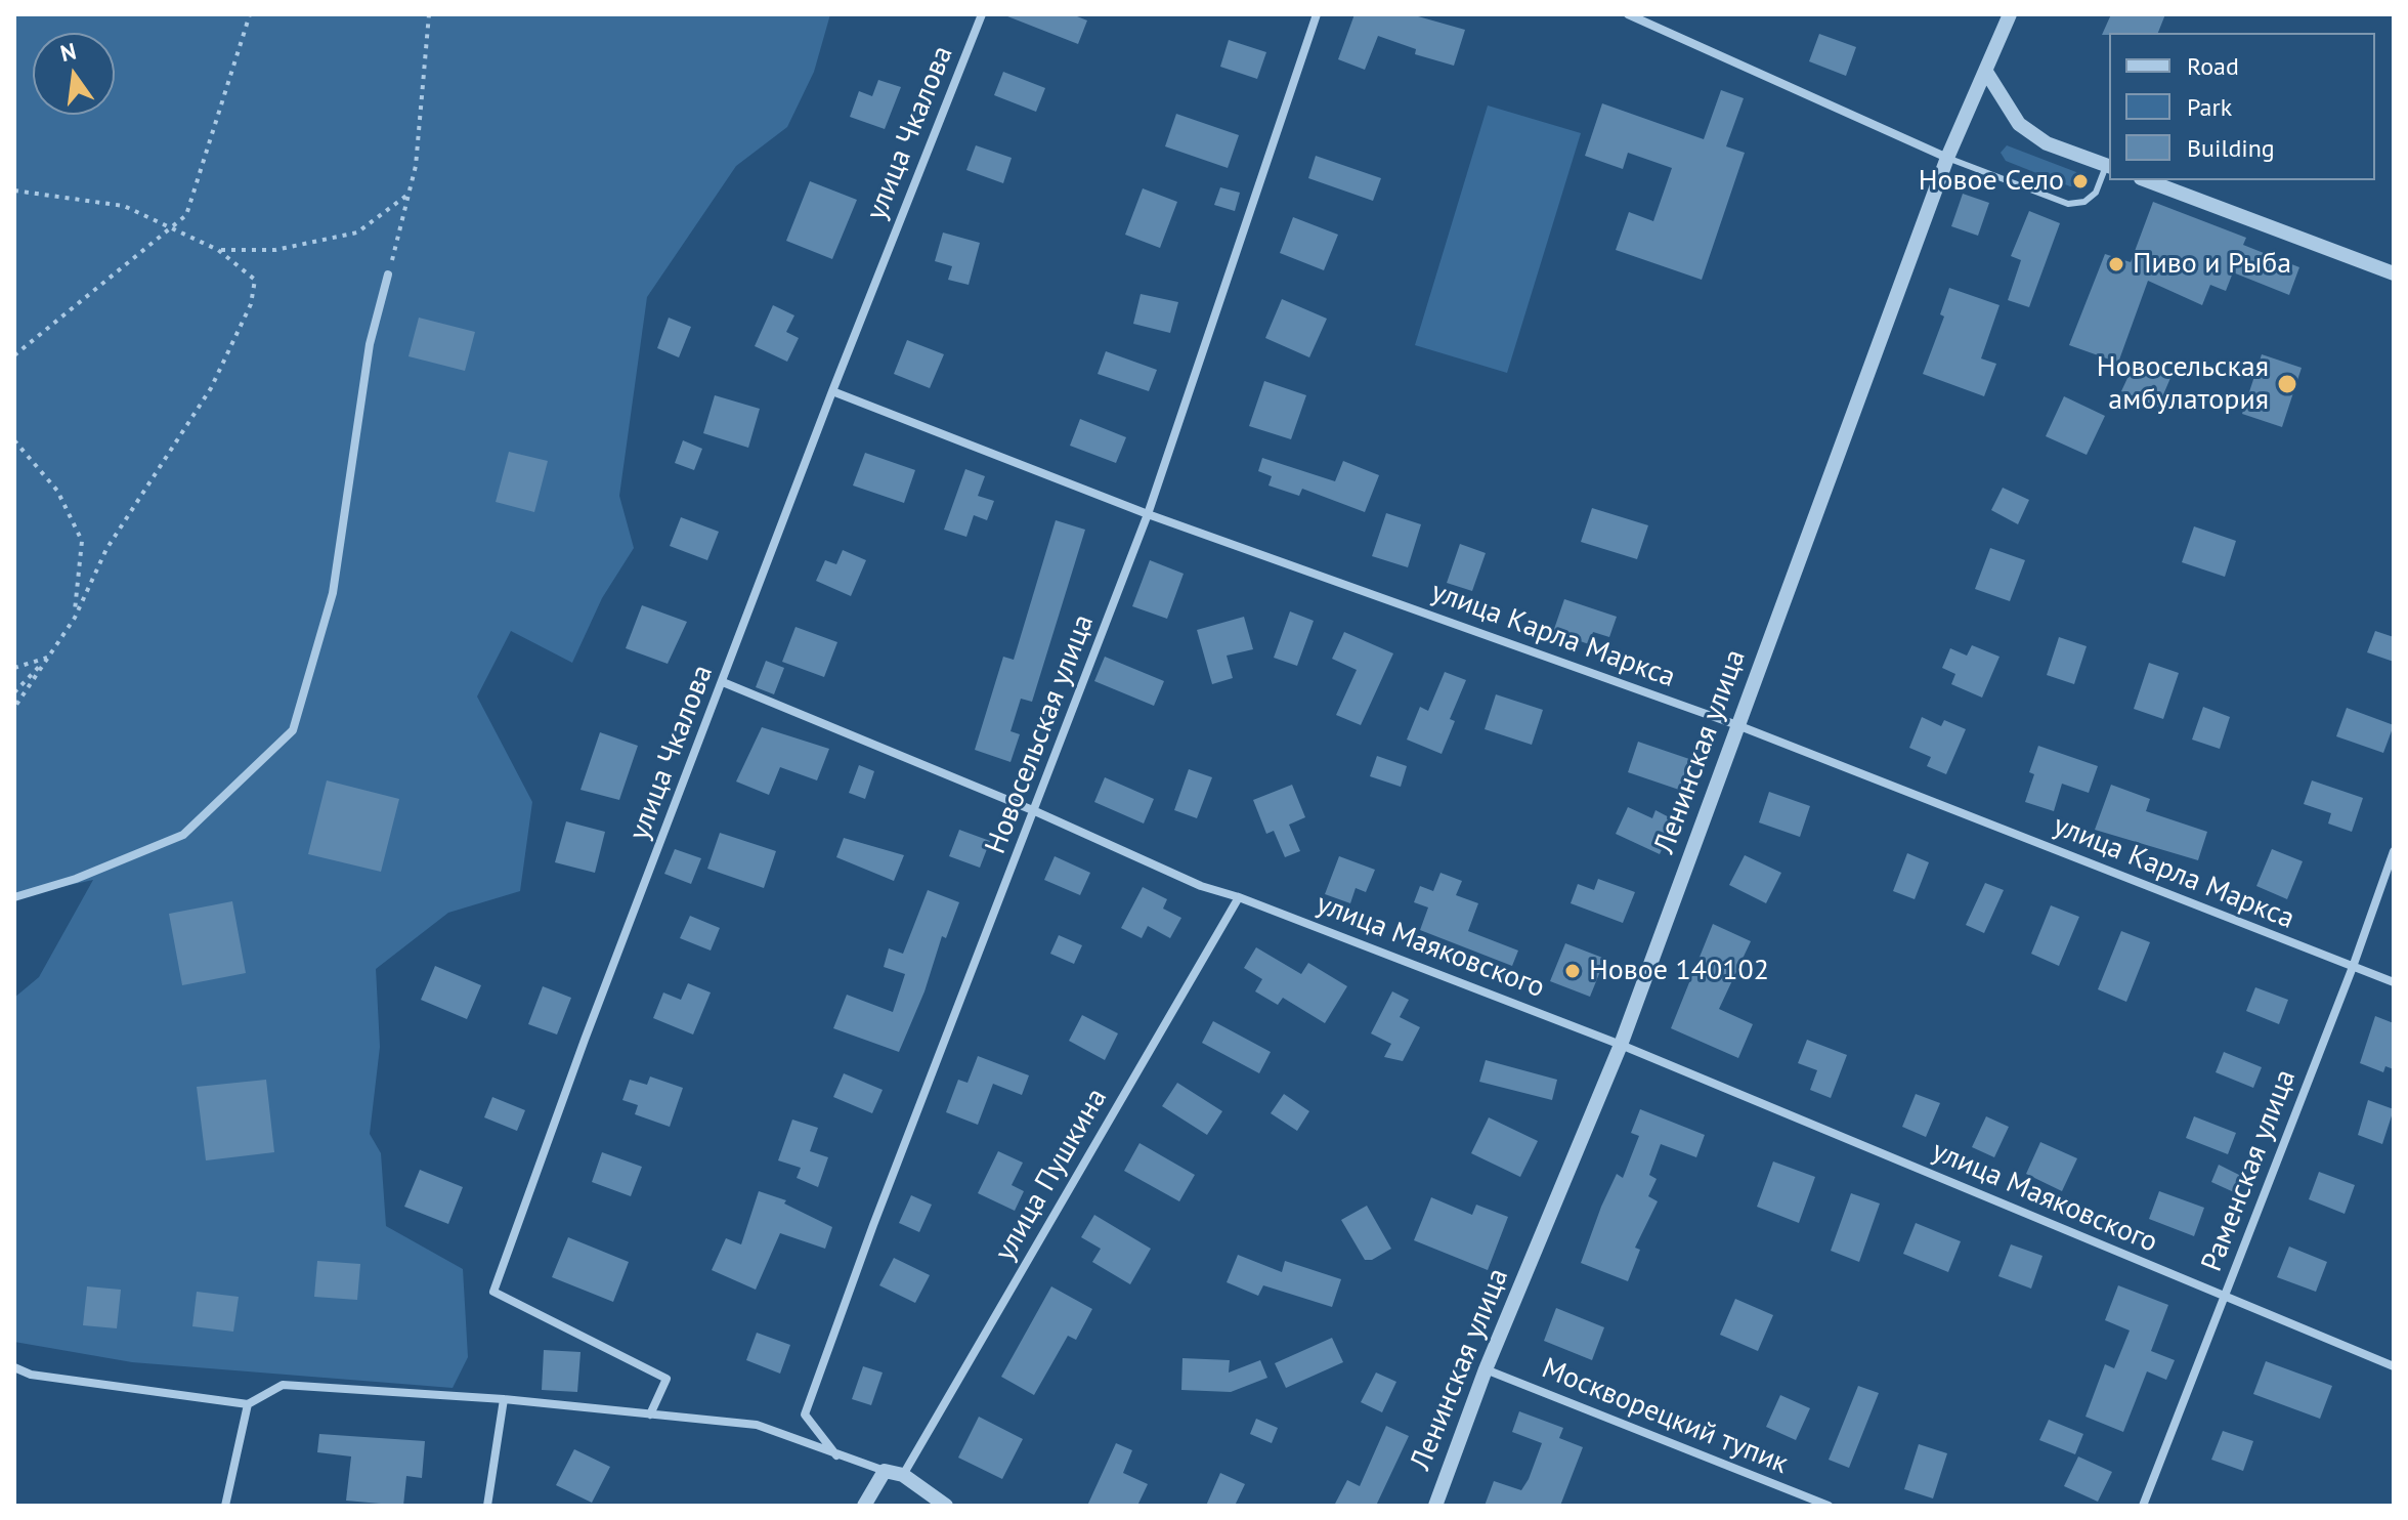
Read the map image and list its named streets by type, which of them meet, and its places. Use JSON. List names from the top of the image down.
{
  "streets": {
    "street": [
      "улица Чкалова",
      "улица Карла Маркса",
      "Новосельская улица",
      "Ленинская улица",
      "улица Маяковского",
      "Раменская улица",
      "улица Пушкина",
      "Москворецкий тупик"
    ]
  },
  "crossings": [
    ["улица Чкалова", "улица Карла Маркса"],
    ["улица Чкалова", "улица Маяковского"],
    ["улица Карла Маркса", "Новосельская улица"],
    ["улица Карла Маркса", "Ленинская улица"],
    ["улица Карла Маркса", "Раменская улица"],
    ["Новосельская улица", "улица Маяковского"],
    ["Ленинская улица", "улица Маяковского"],
    ["Ленинская улица", "Москворецкий тупик"],
    ["улица Маяковского", "Раменская улица"],
    ["улица Маяковского", "улица Пушкина"]
  ],
  "places": [
    "Новое Село",
    "Пиво и Рыба",
    "Новосельская амбулатория",
    "Новое 140102"
  ],
  "legend": ["Road", "Park", "Building"],
  "north": "top"
}
